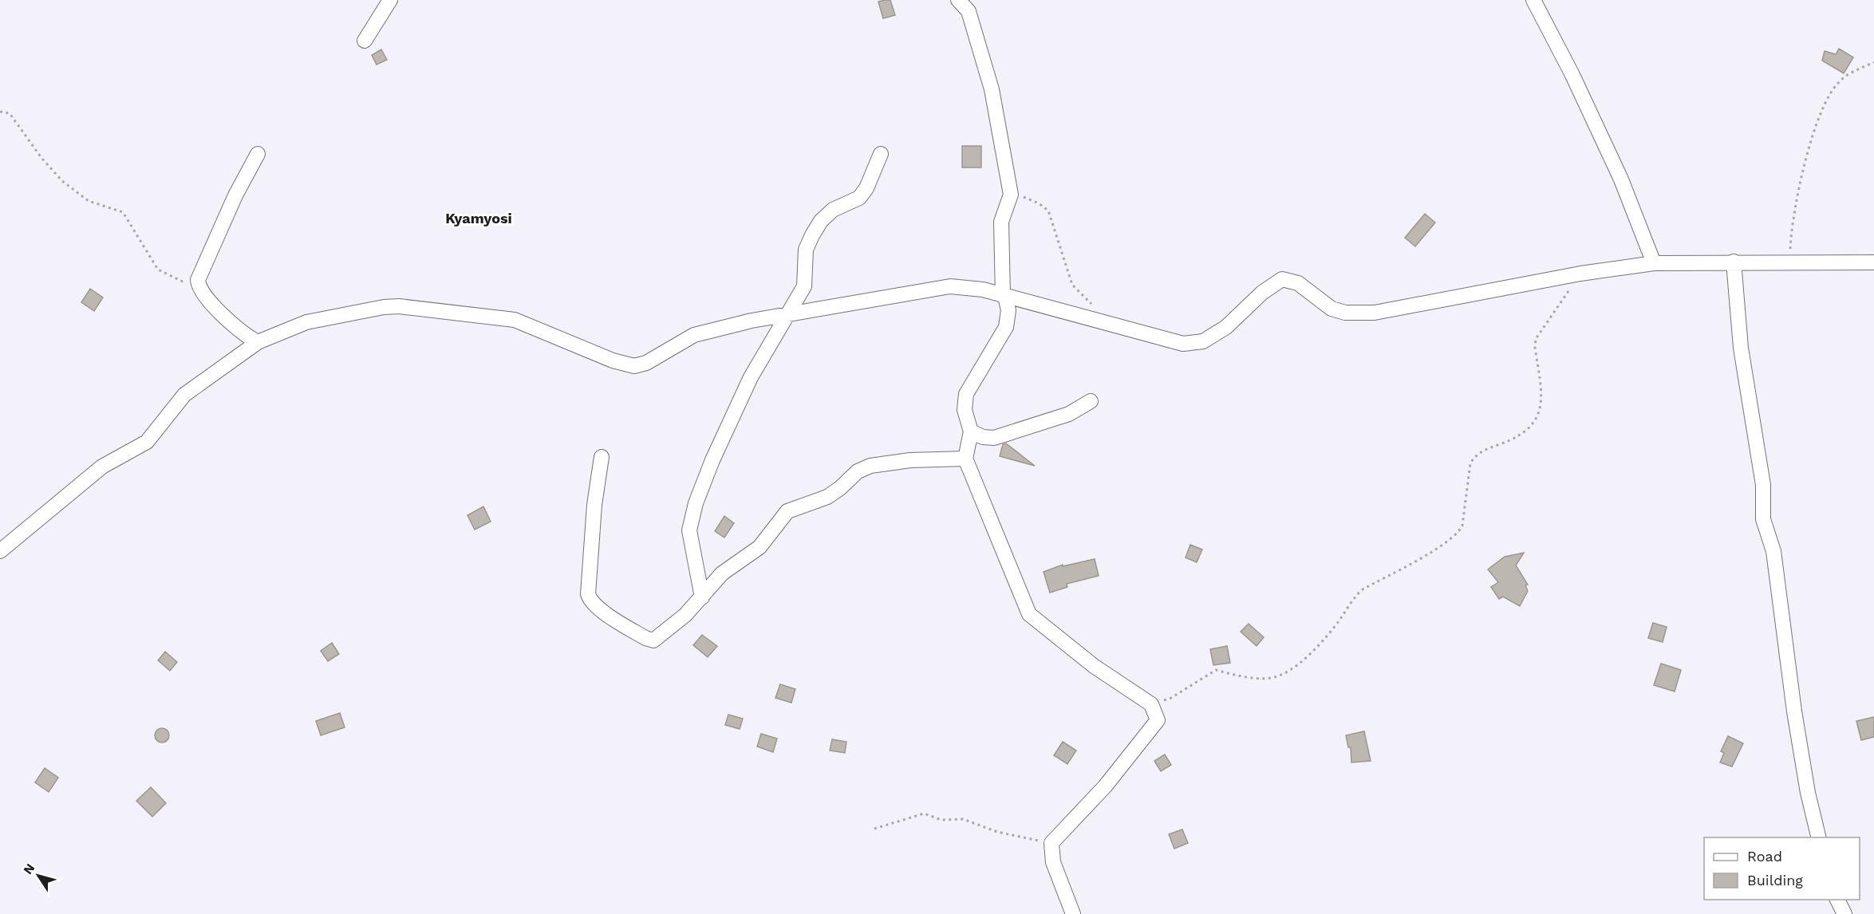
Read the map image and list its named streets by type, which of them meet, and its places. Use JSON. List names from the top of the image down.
{
  "districts": ["Kyamyosi"],
  "legend": ["Road", "Building"],
  "north": "top left"
}
